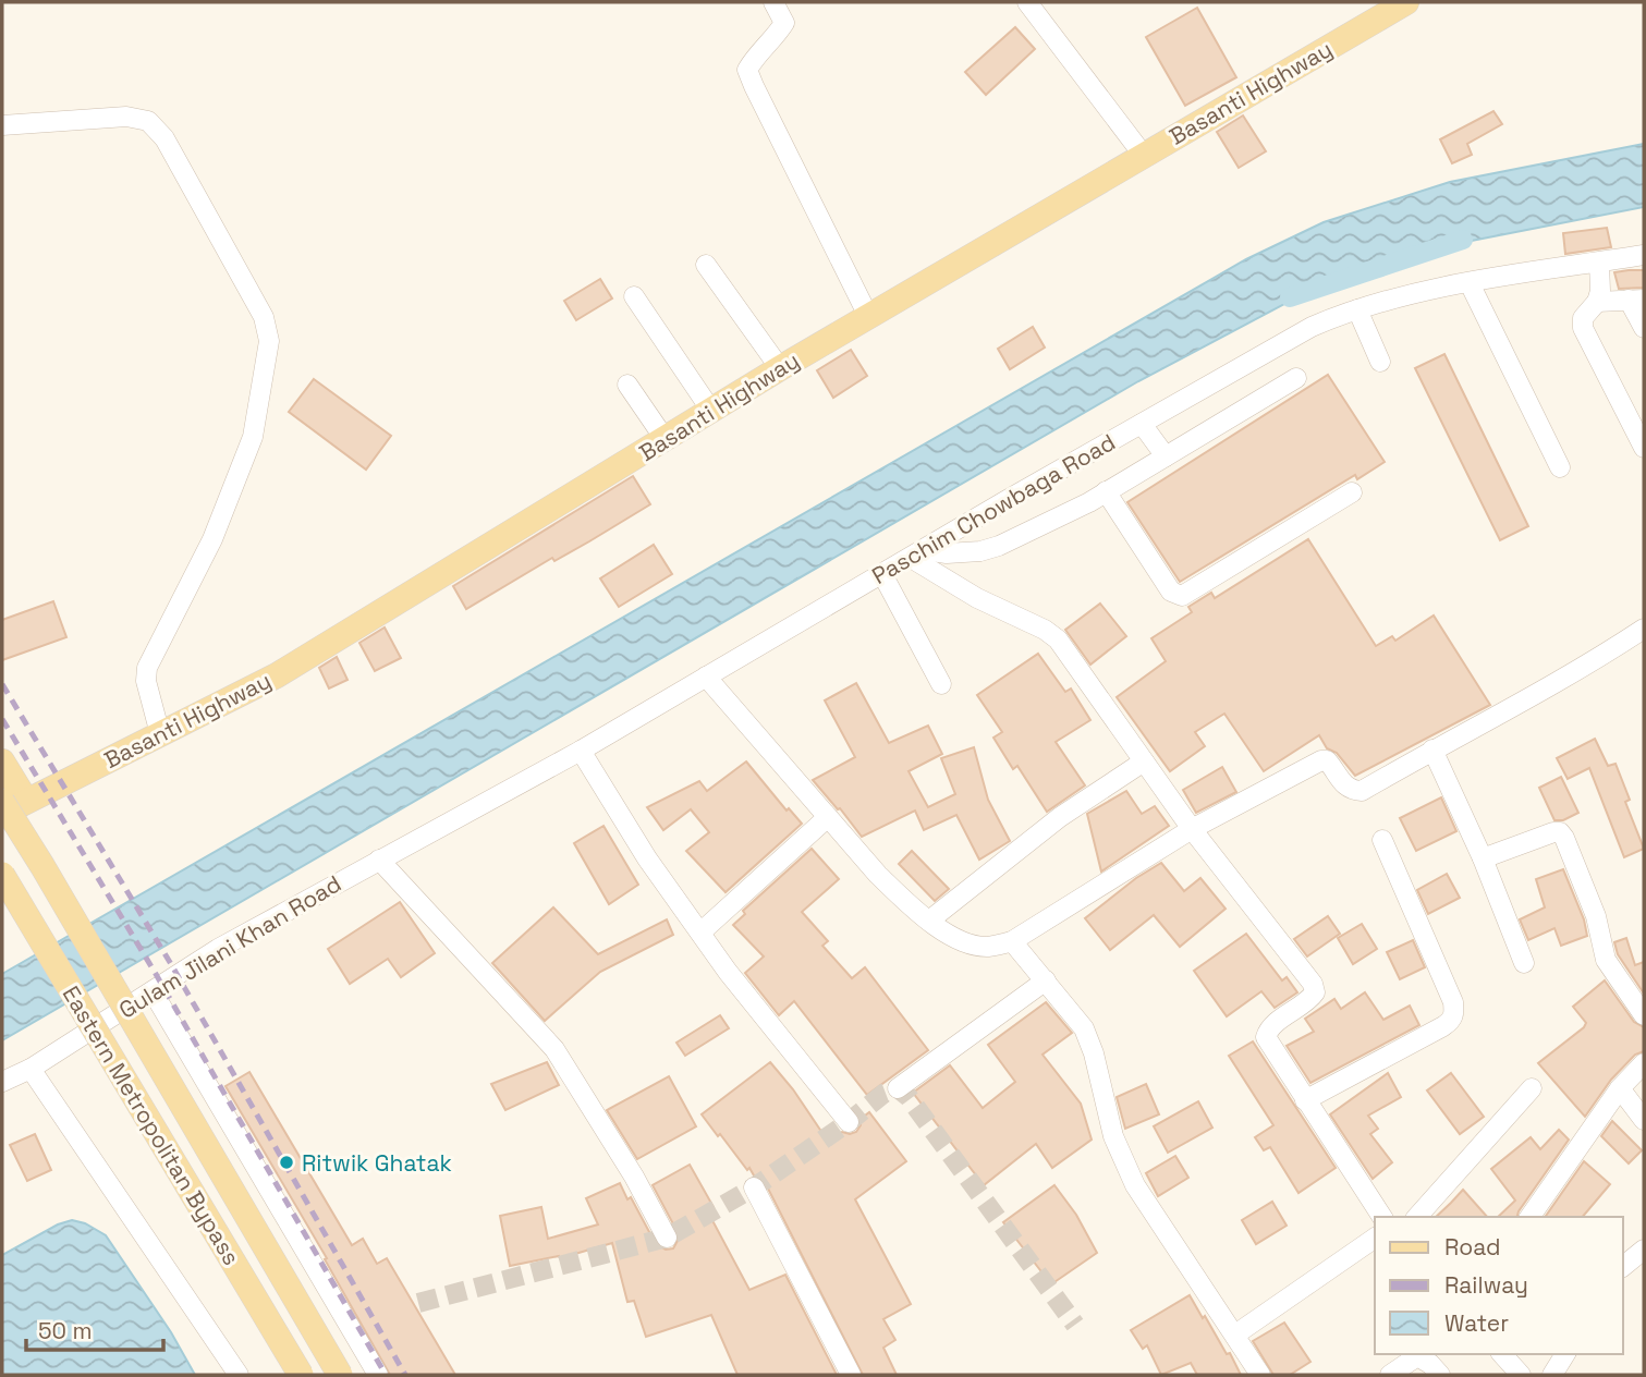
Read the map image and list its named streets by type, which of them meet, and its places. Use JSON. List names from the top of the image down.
{
  "streets": {
    "main road": ["Basanti Highway", "Eastern Metropolitan Bypass"],
    "street": ["Paschim Chowbaga Road", "Gulam Jilani Khan Road"]
  },
  "crossings": [
    ["Paschim Chowbaga Road", "Gulam Jilani Khan Road"]
  ],
  "places": ["Ritwik Ghatak"],
  "legend": ["Road", "Railway", "Water"],
  "scale_bar": "50 m"
}
